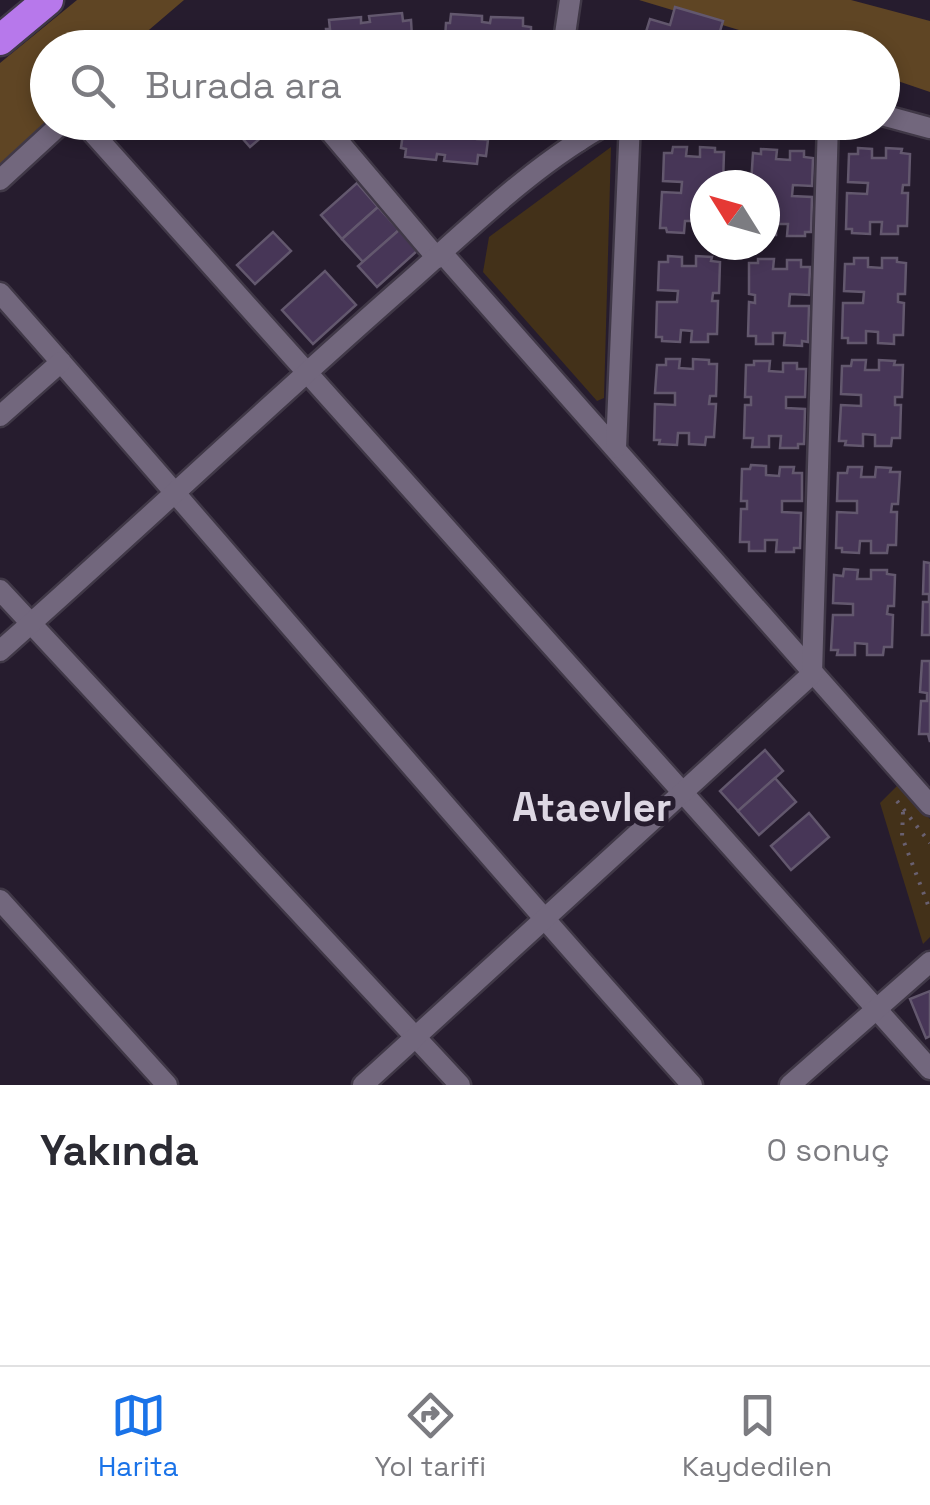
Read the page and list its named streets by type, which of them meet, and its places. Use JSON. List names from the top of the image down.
{
  "districts": ["Ataevler"],
  "north": "top left",
  "page": {
    "search": "Burada ara",
    "heading": ["Yakında", "0 sonuç"],
    "nav": ["Harita", "Yol tarifi", "Kaydedilen"]
  }
}
